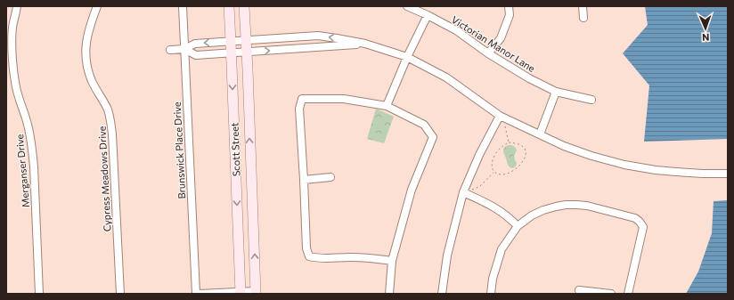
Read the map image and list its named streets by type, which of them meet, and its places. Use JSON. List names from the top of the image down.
{
  "streets": {
    "main road": ["Scott Street"],
    "street": [
      "Victorian Manor Lane",
      "Brunswick Place Drive",
      "Merganser Drive",
      "Cypress Meadows Drive"
    ]
  },
  "north": "bottom"
}
